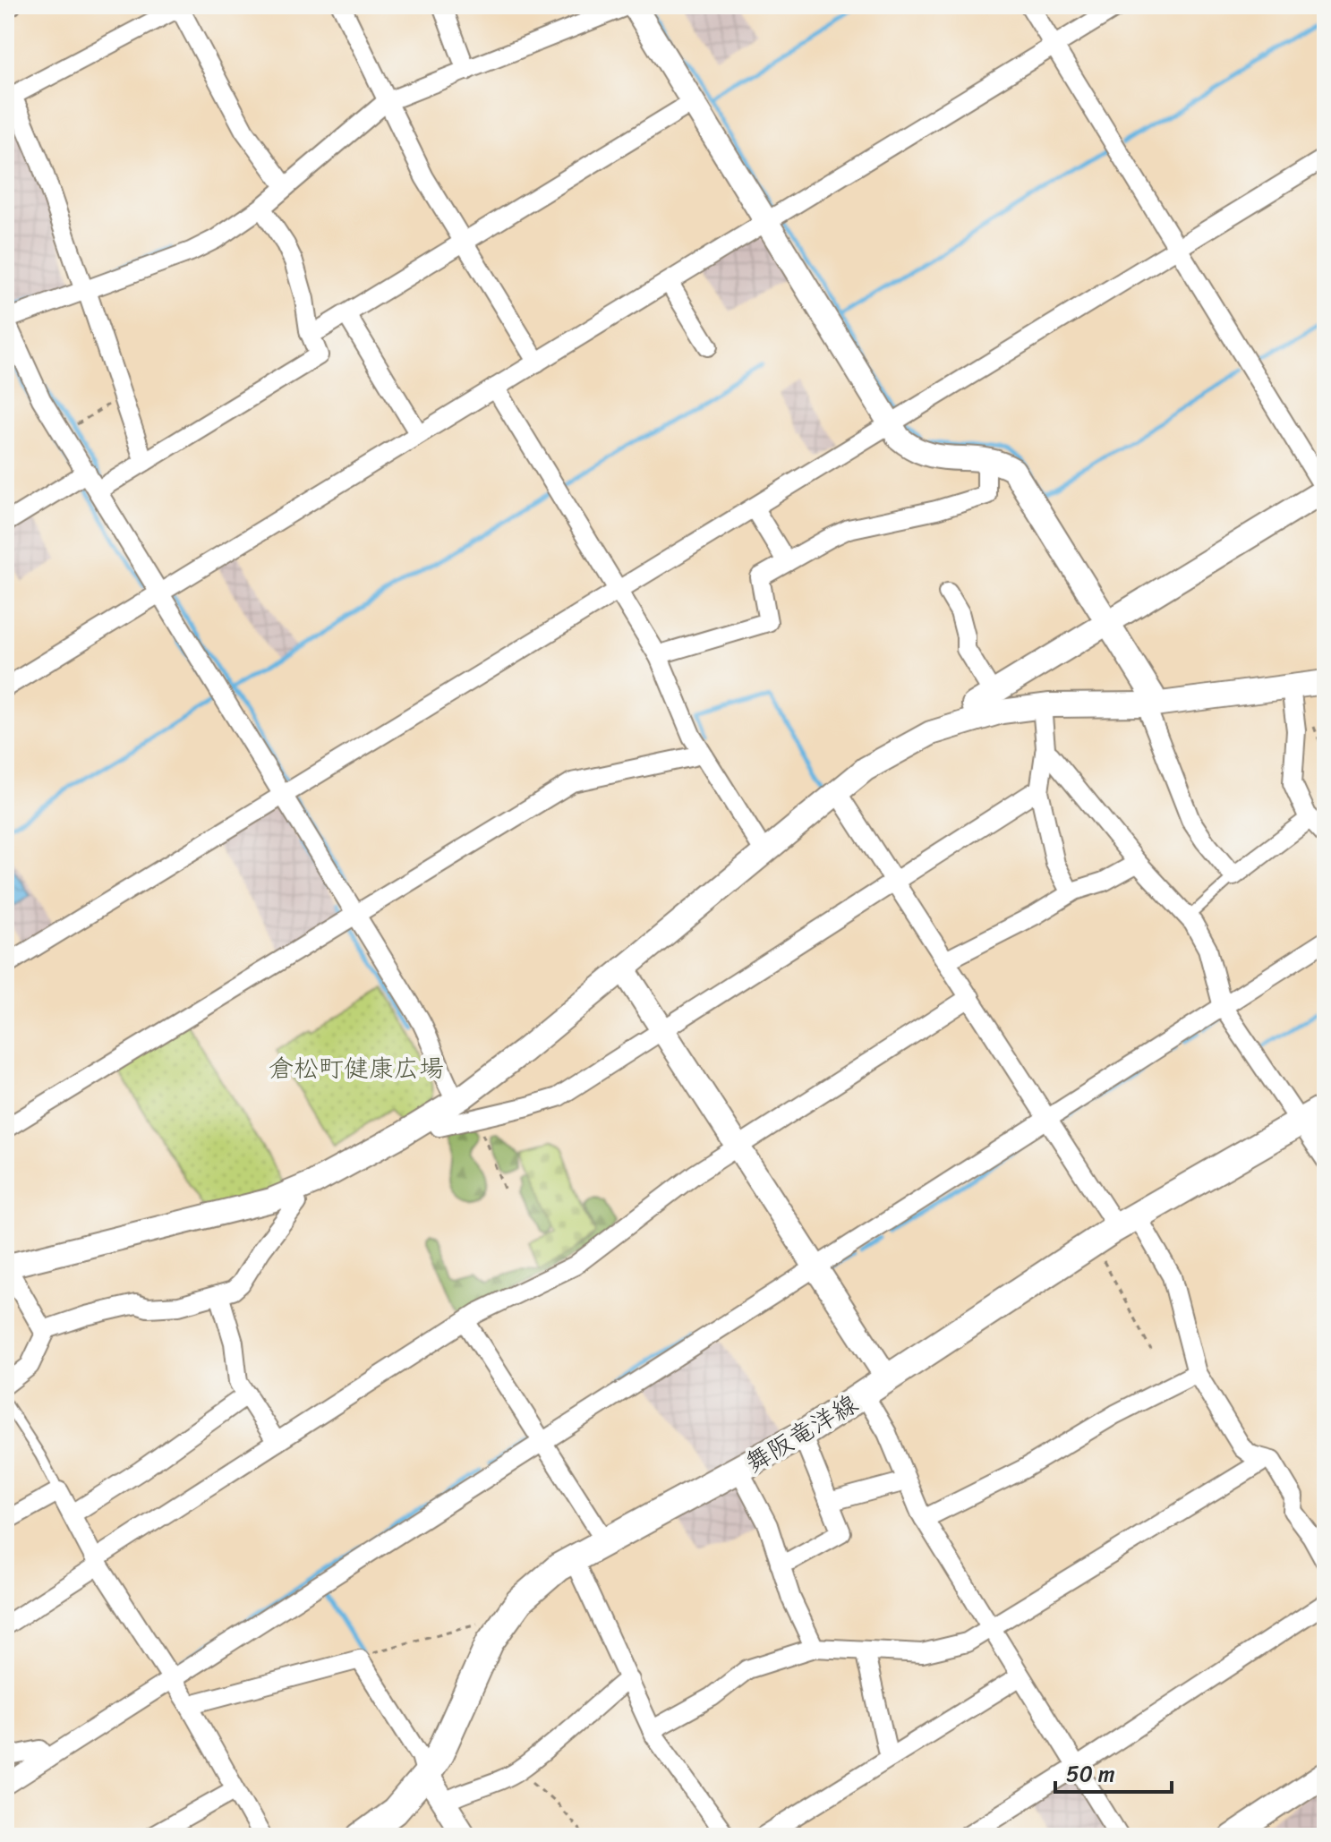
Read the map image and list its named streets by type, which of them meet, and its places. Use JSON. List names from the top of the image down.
{
  "streets": {
    "main road": ["舞阪竜洋線"]
  },
  "parks": ["倉松町健康広場"],
  "scale_bar": "50 m"
}
